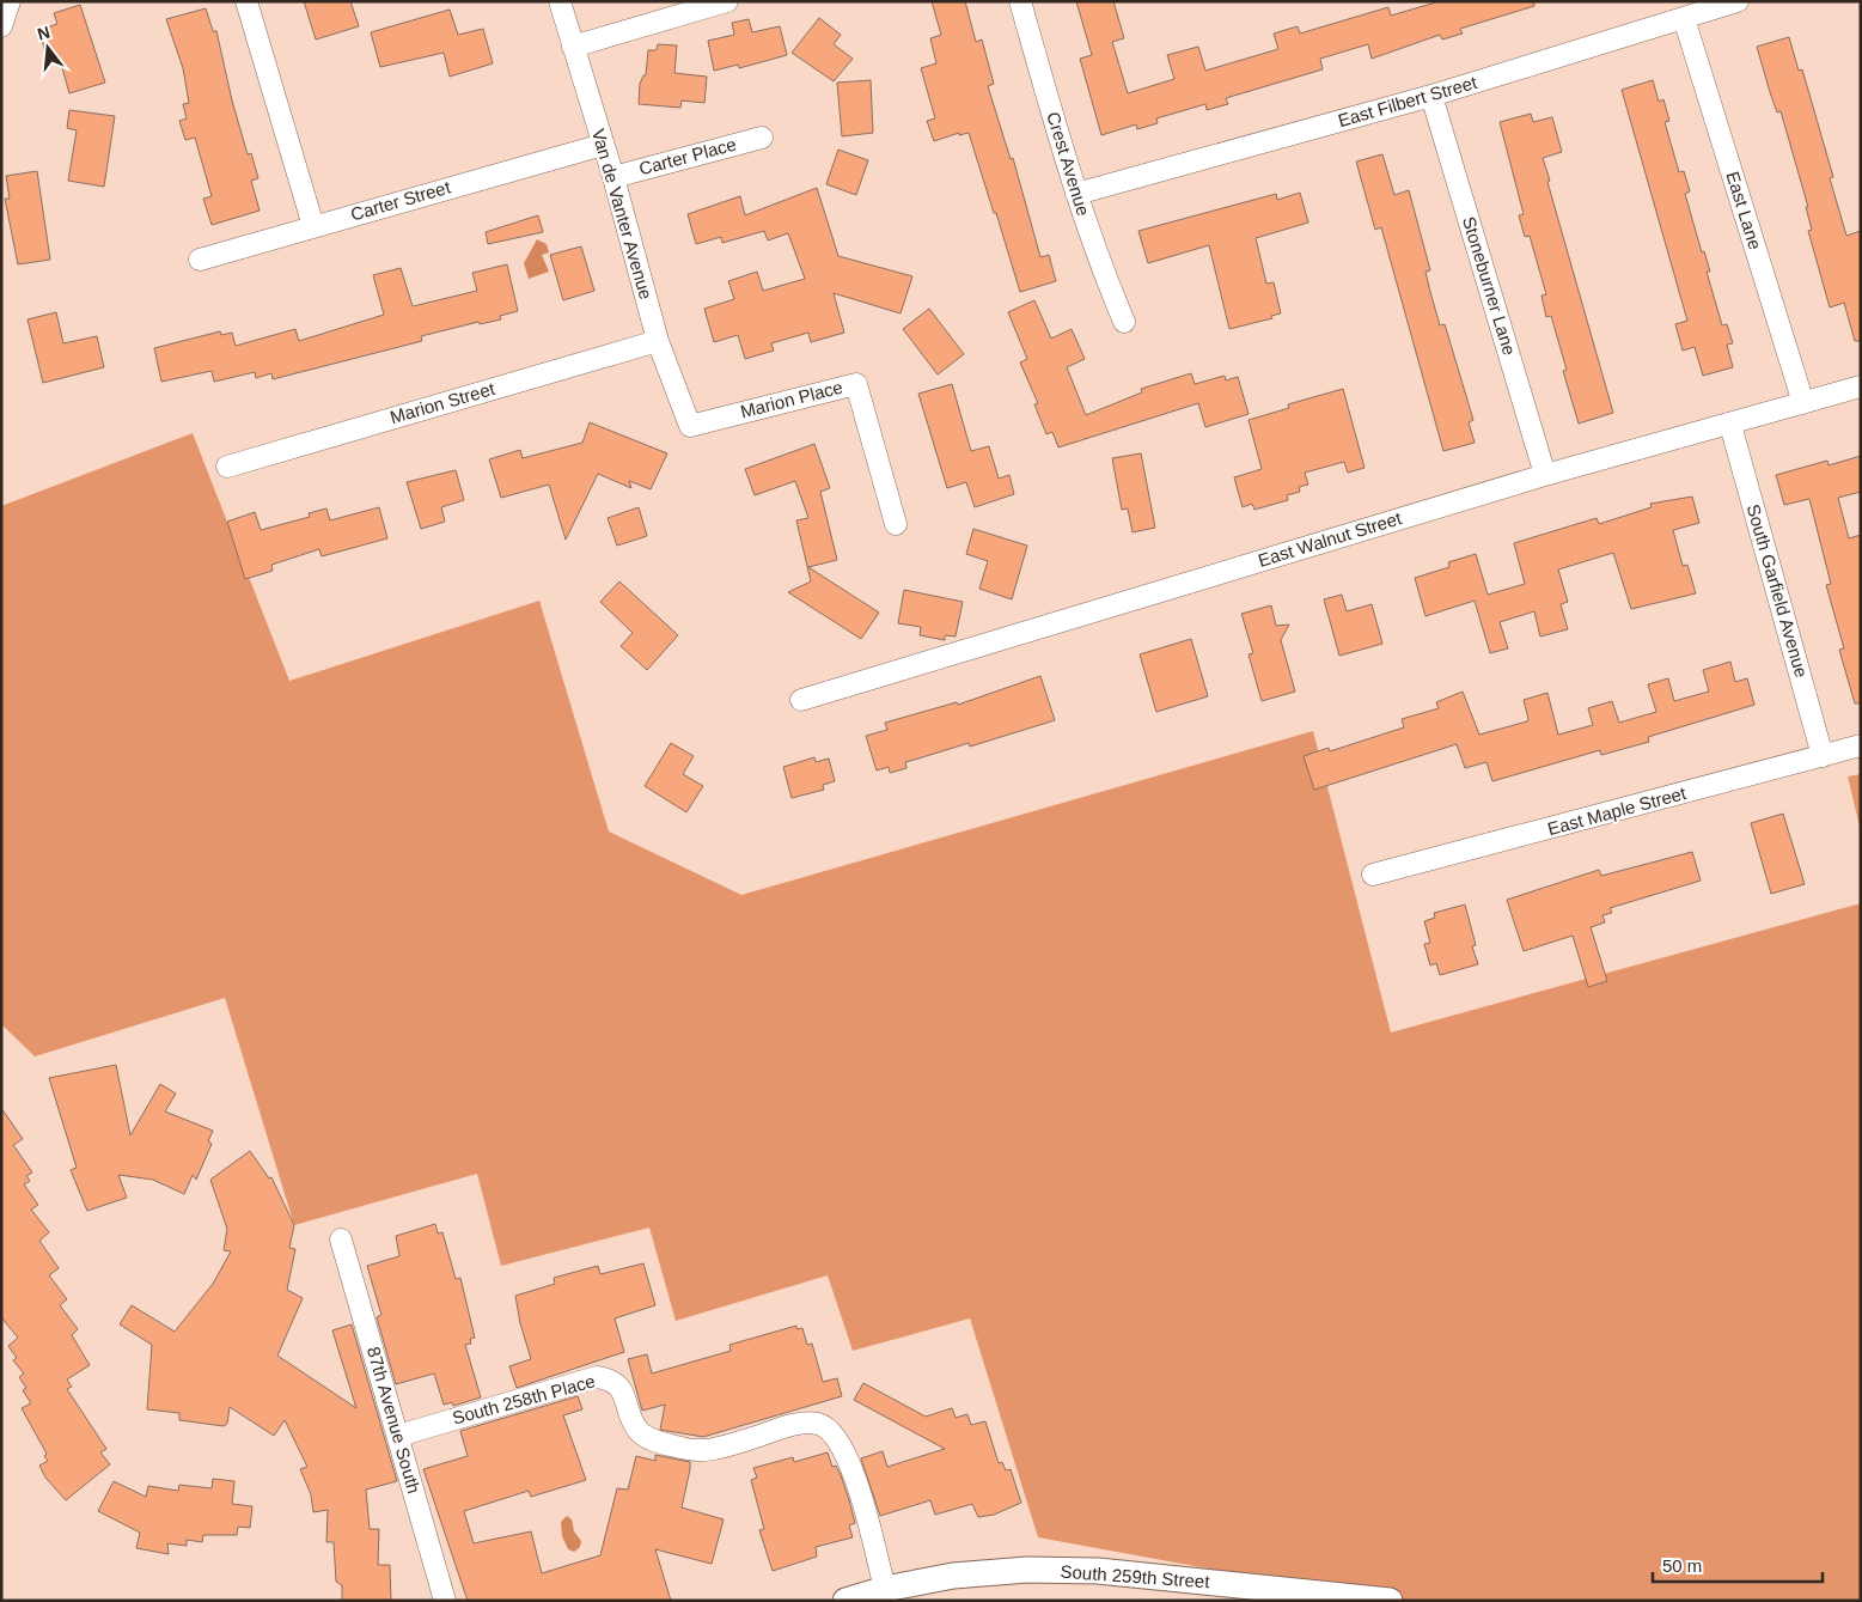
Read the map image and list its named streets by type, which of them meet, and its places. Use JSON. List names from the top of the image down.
{
  "streets": {
    "street": [
      "East Filbert Street",
      "Carter Place",
      "Crest Avenue",
      "Carter Street",
      "East Lane",
      "Van de Vanter Avenue",
      "Stoneburner Lane",
      "Marion Place",
      "Marion Street",
      "East Walnut Street",
      "South Garfield Avenue",
      "East Maple Street",
      "South 258th Place",
      "87th Avenue South",
      "South 259th Street"
    ]
  },
  "crossings": [
    ["East Filbert Street", "Crest Avenue"],
    ["East Filbert Street", "East Lane"],
    ["East Filbert Street", "Stoneburner Lane"],
    ["Carter Place", "Van de Vanter Avenue"],
    ["Carter Street", "Van de Vanter Avenue"],
    ["East Lane", "East Walnut Street"],
    ["Van de Vanter Avenue", "Marion Place"],
    ["Van de Vanter Avenue", "Marion Street"],
    ["Stoneburner Lane", "East Walnut Street"],
    ["East Walnut Street", "South Garfield Avenue"],
    ["South Garfield Avenue", "East Maple Street"],
    ["South 258th Place", "87th Avenue South"],
    ["South 258th Place", "South 259th Street"]
  ],
  "scale_bar": "50 m",
  "north": "top"
}
